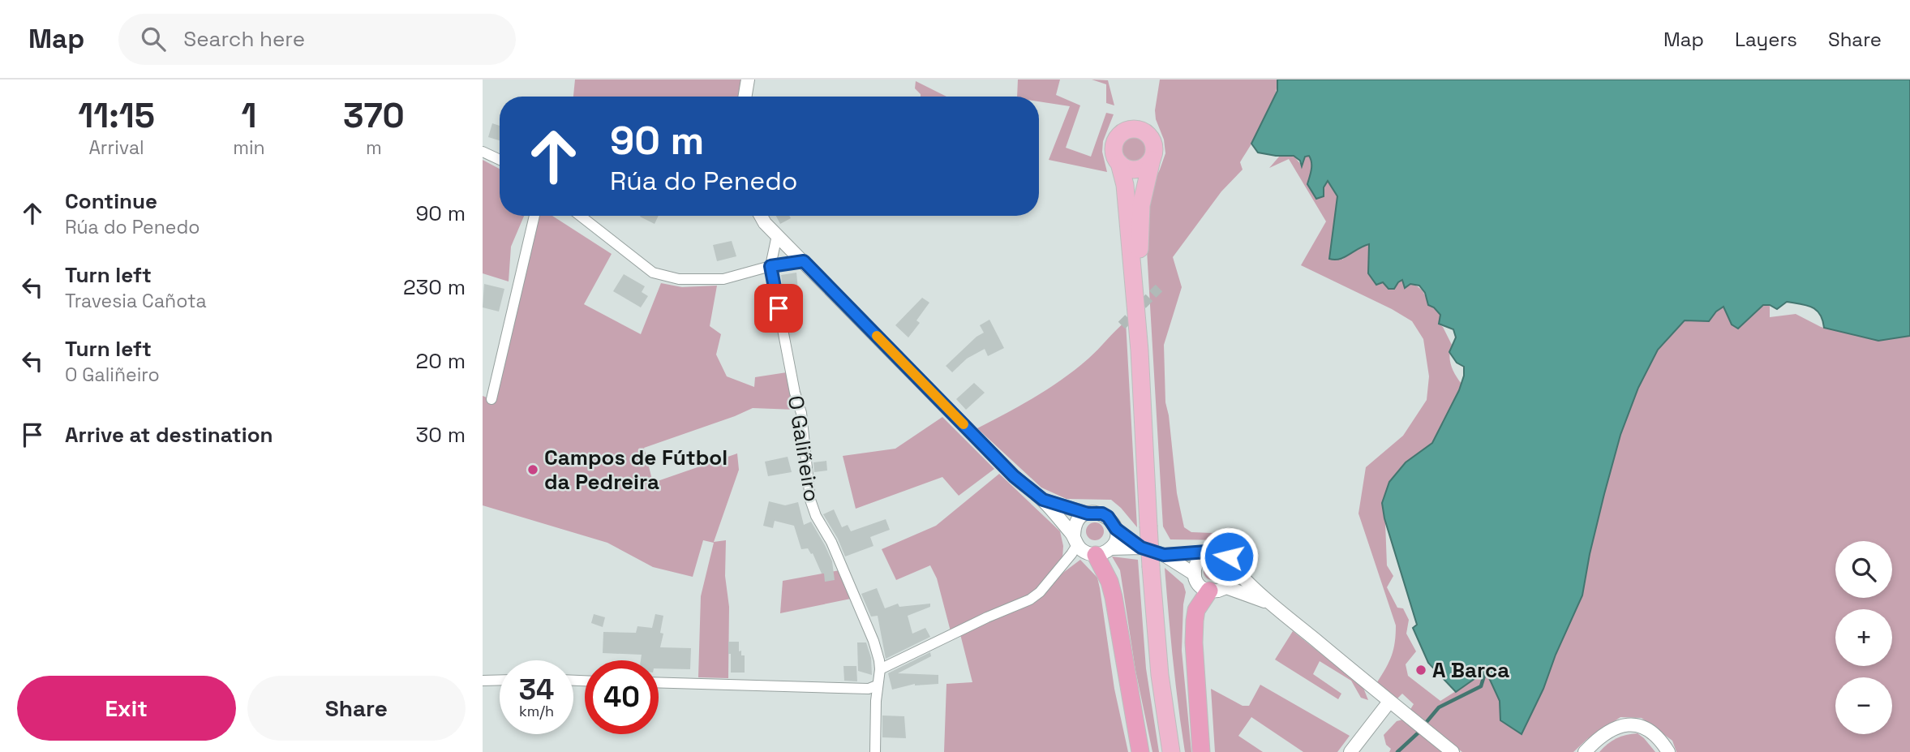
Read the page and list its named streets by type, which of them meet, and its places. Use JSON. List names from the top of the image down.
{
  "streets": {
    "street": ["O Galiñeiro"]
  },
  "places": ["Campos de Fútbol da Pedreira", "A Barca"],
  "page": {
    "header": "Map",
    "search": "Search here",
    "nav": ["Map", "Layers", "Share"],
    "eta": [
      "11:15",
      "Arrival",
      "1",
      "min",
      "370",
      "m"
    ],
    "turn": ["90 m", "Rúa do Penedo"],
    "list": [
      {
        "name": "Continue",
        "note": "Rúa do Penedo",
        "value": "90 m"
      },
      {
        "name": "Turn left",
        "note": "Travesia Cañota",
        "value": "230 m"
      },
      {
        "name": "Turn left",
        "note": "O Galiñeiro",
        "value": "20 m"
      },
      {
        "name": "Arrive at destination",
        "value": "30 m"
      }
    ],
    "map_buttons": ["+", "−"],
    "speed": "34 km/h",
    "limit": "40",
    "buttons": ["Exit", "Share"]
  }
}
